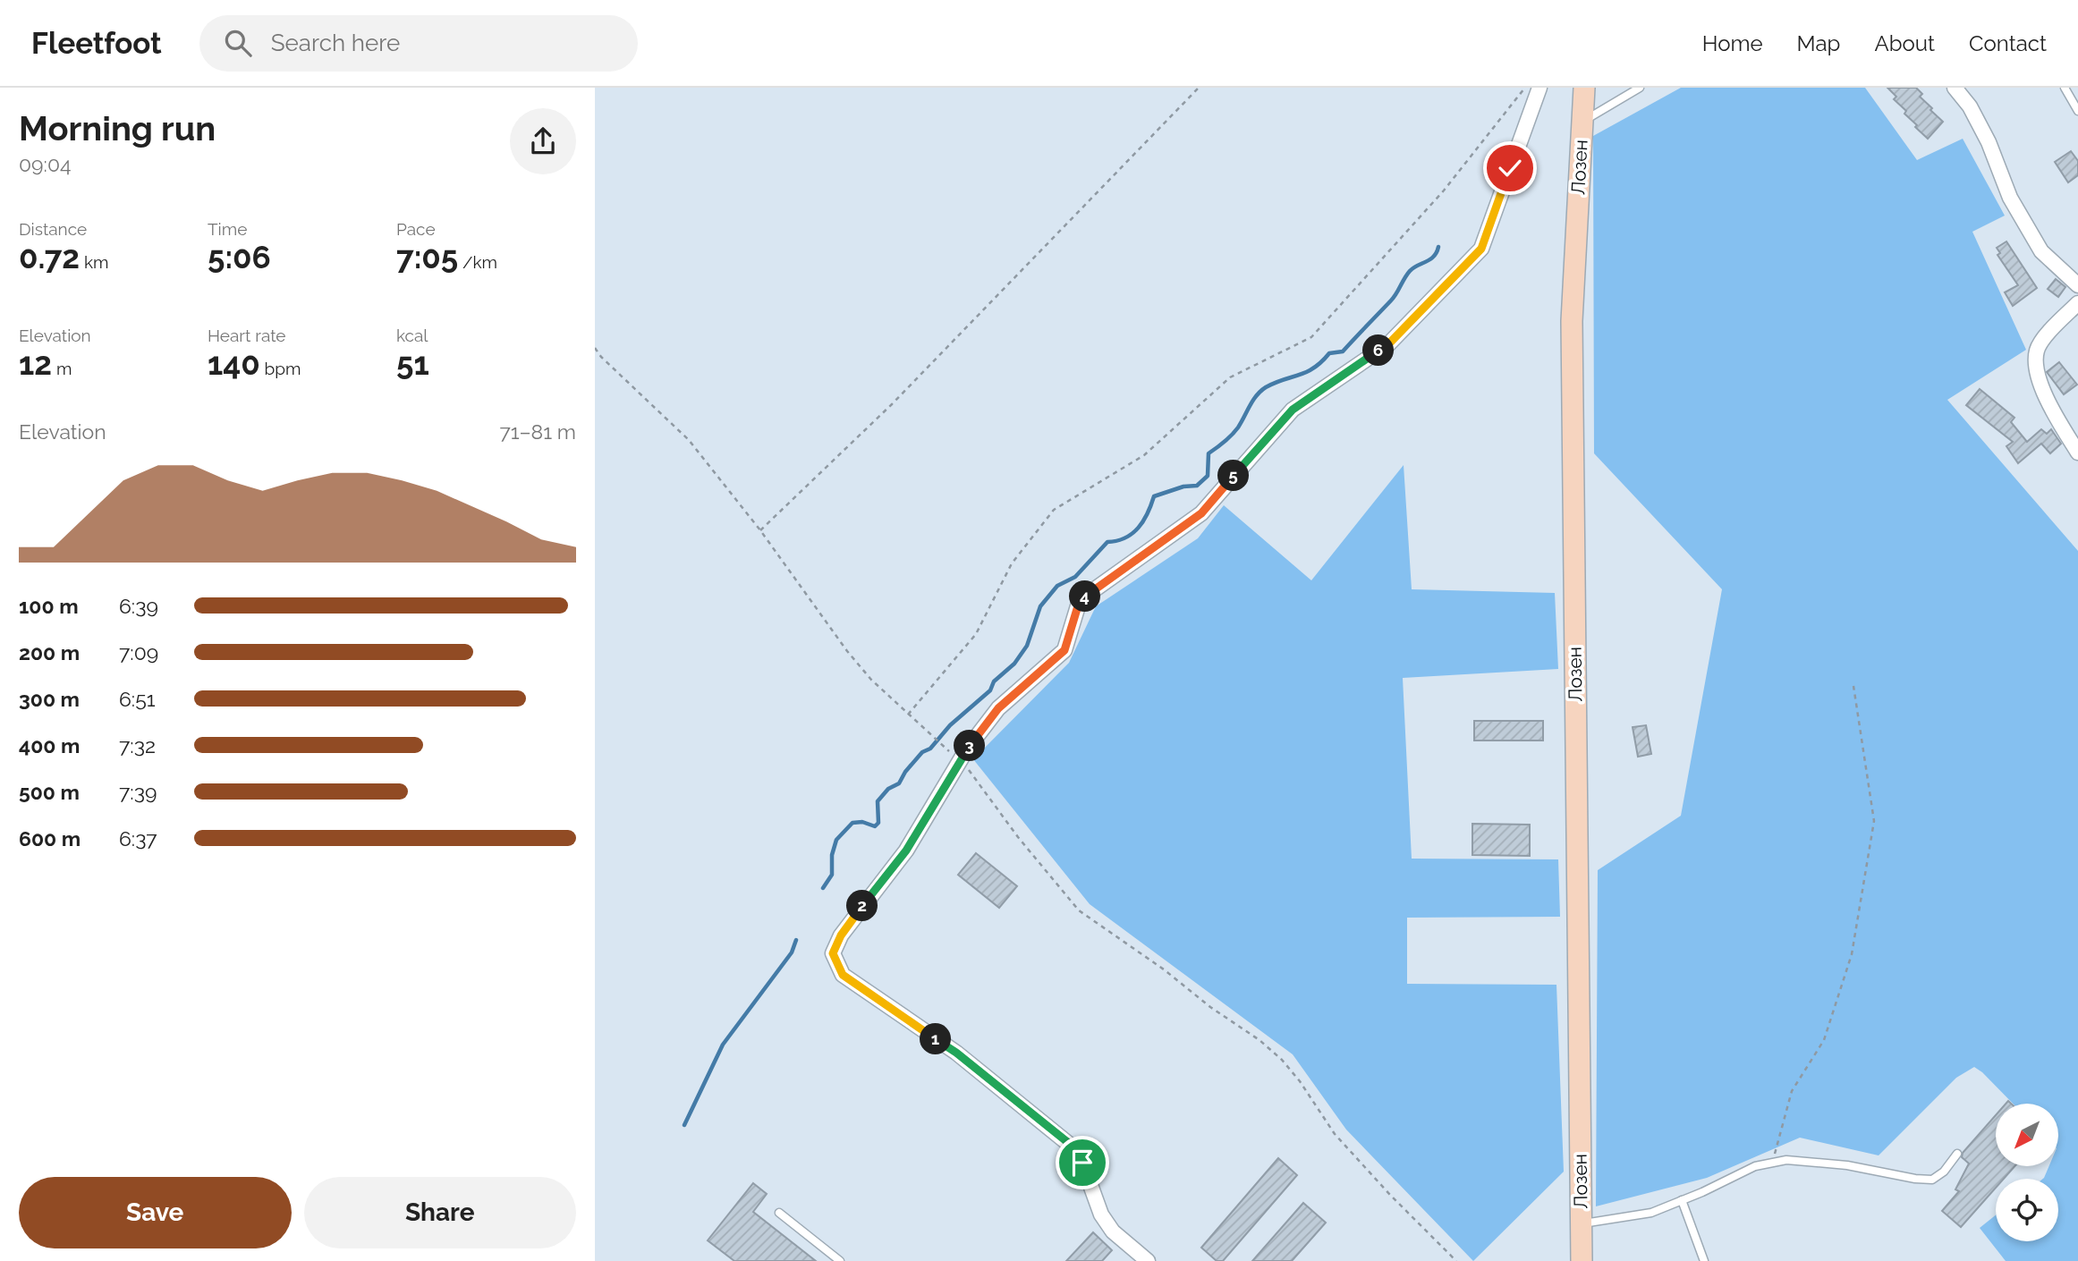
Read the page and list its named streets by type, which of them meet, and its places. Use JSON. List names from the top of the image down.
{
  "streets": {
    "street": ["Лозен"]
  },
  "north": "bottom left",
  "page": {
    "header": "Fleetfoot",
    "search": "Search here",
    "nav": [
      "Home",
      "Map",
      "About",
      "Contact"
    ],
    "heading": ["Morning run", "09:04"],
    "stats": [
      ["Distance", "0.72 km"],
      ["Time", "5:06"],
      ["Pace", "7:05 /km"],
      ["Elevation", "12 m"],
      ["Heart rate", "140 bpm"],
      ["kcal", "51"]
    ],
    "pins": [
      "6",
      "5",
      "4",
      "3",
      "2",
      "1"
    ],
    "chart": ["Elevation", "71–81 m"],
    "list": [
      {
        "name": "100 m",
        "note": "6:39"
      },
      {
        "name": "200 m",
        "note": "7:09"
      },
      {
        "name": "300 m",
        "note": "6:51"
      },
      {
        "name": "400 m",
        "note": "7:32"
      },
      {
        "name": "500 m",
        "note": "7:39"
      },
      {
        "name": "600 m",
        "note": "6:37"
      }
    ],
    "buttons": ["Save", "Share"]
  }
}
